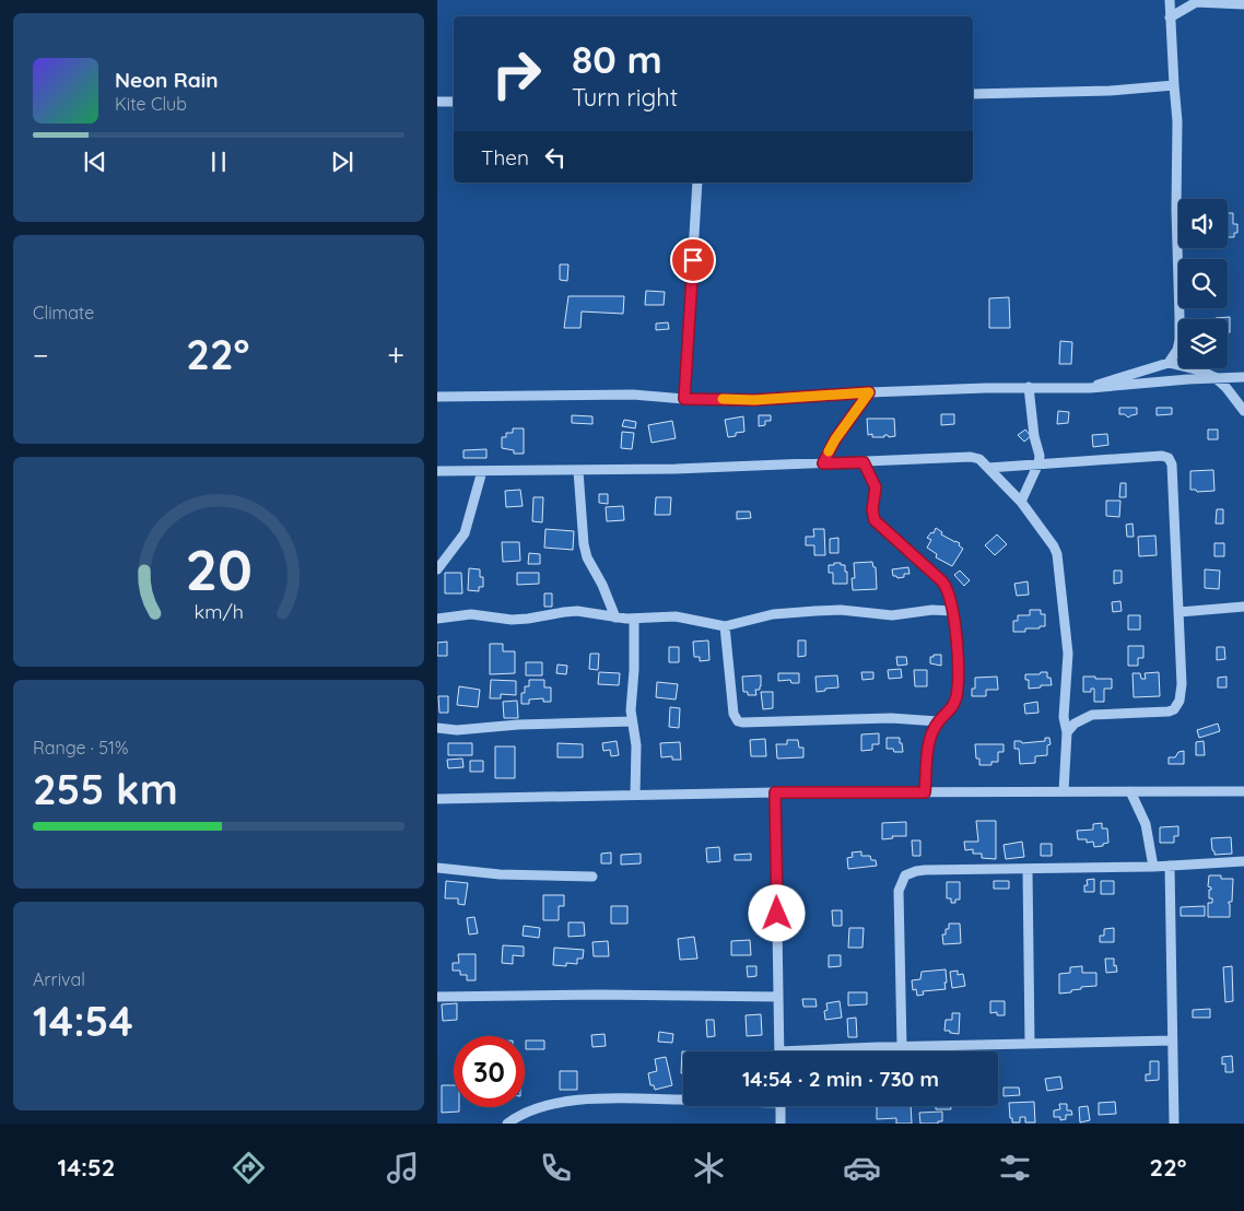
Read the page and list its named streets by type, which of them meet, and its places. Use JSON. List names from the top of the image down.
{
  "page": {
    "turn": ["80 m", "Turn right"],
    "song": ["Neon Rain", "Kite Club"],
    "then": "Then",
    "tile": [
      "Climate",
      ["Range · 51%", "255 km"],
      ["Arrival", "14:54"]
    ],
    "heat": ["−", "22°", "+"],
    "limit": "30",
    "trip": "14:54 · 2 min · 730 m",
    "tabs": ["14:52", "22°"],
    "gauge": ["20", "km/h"]
  }
}
